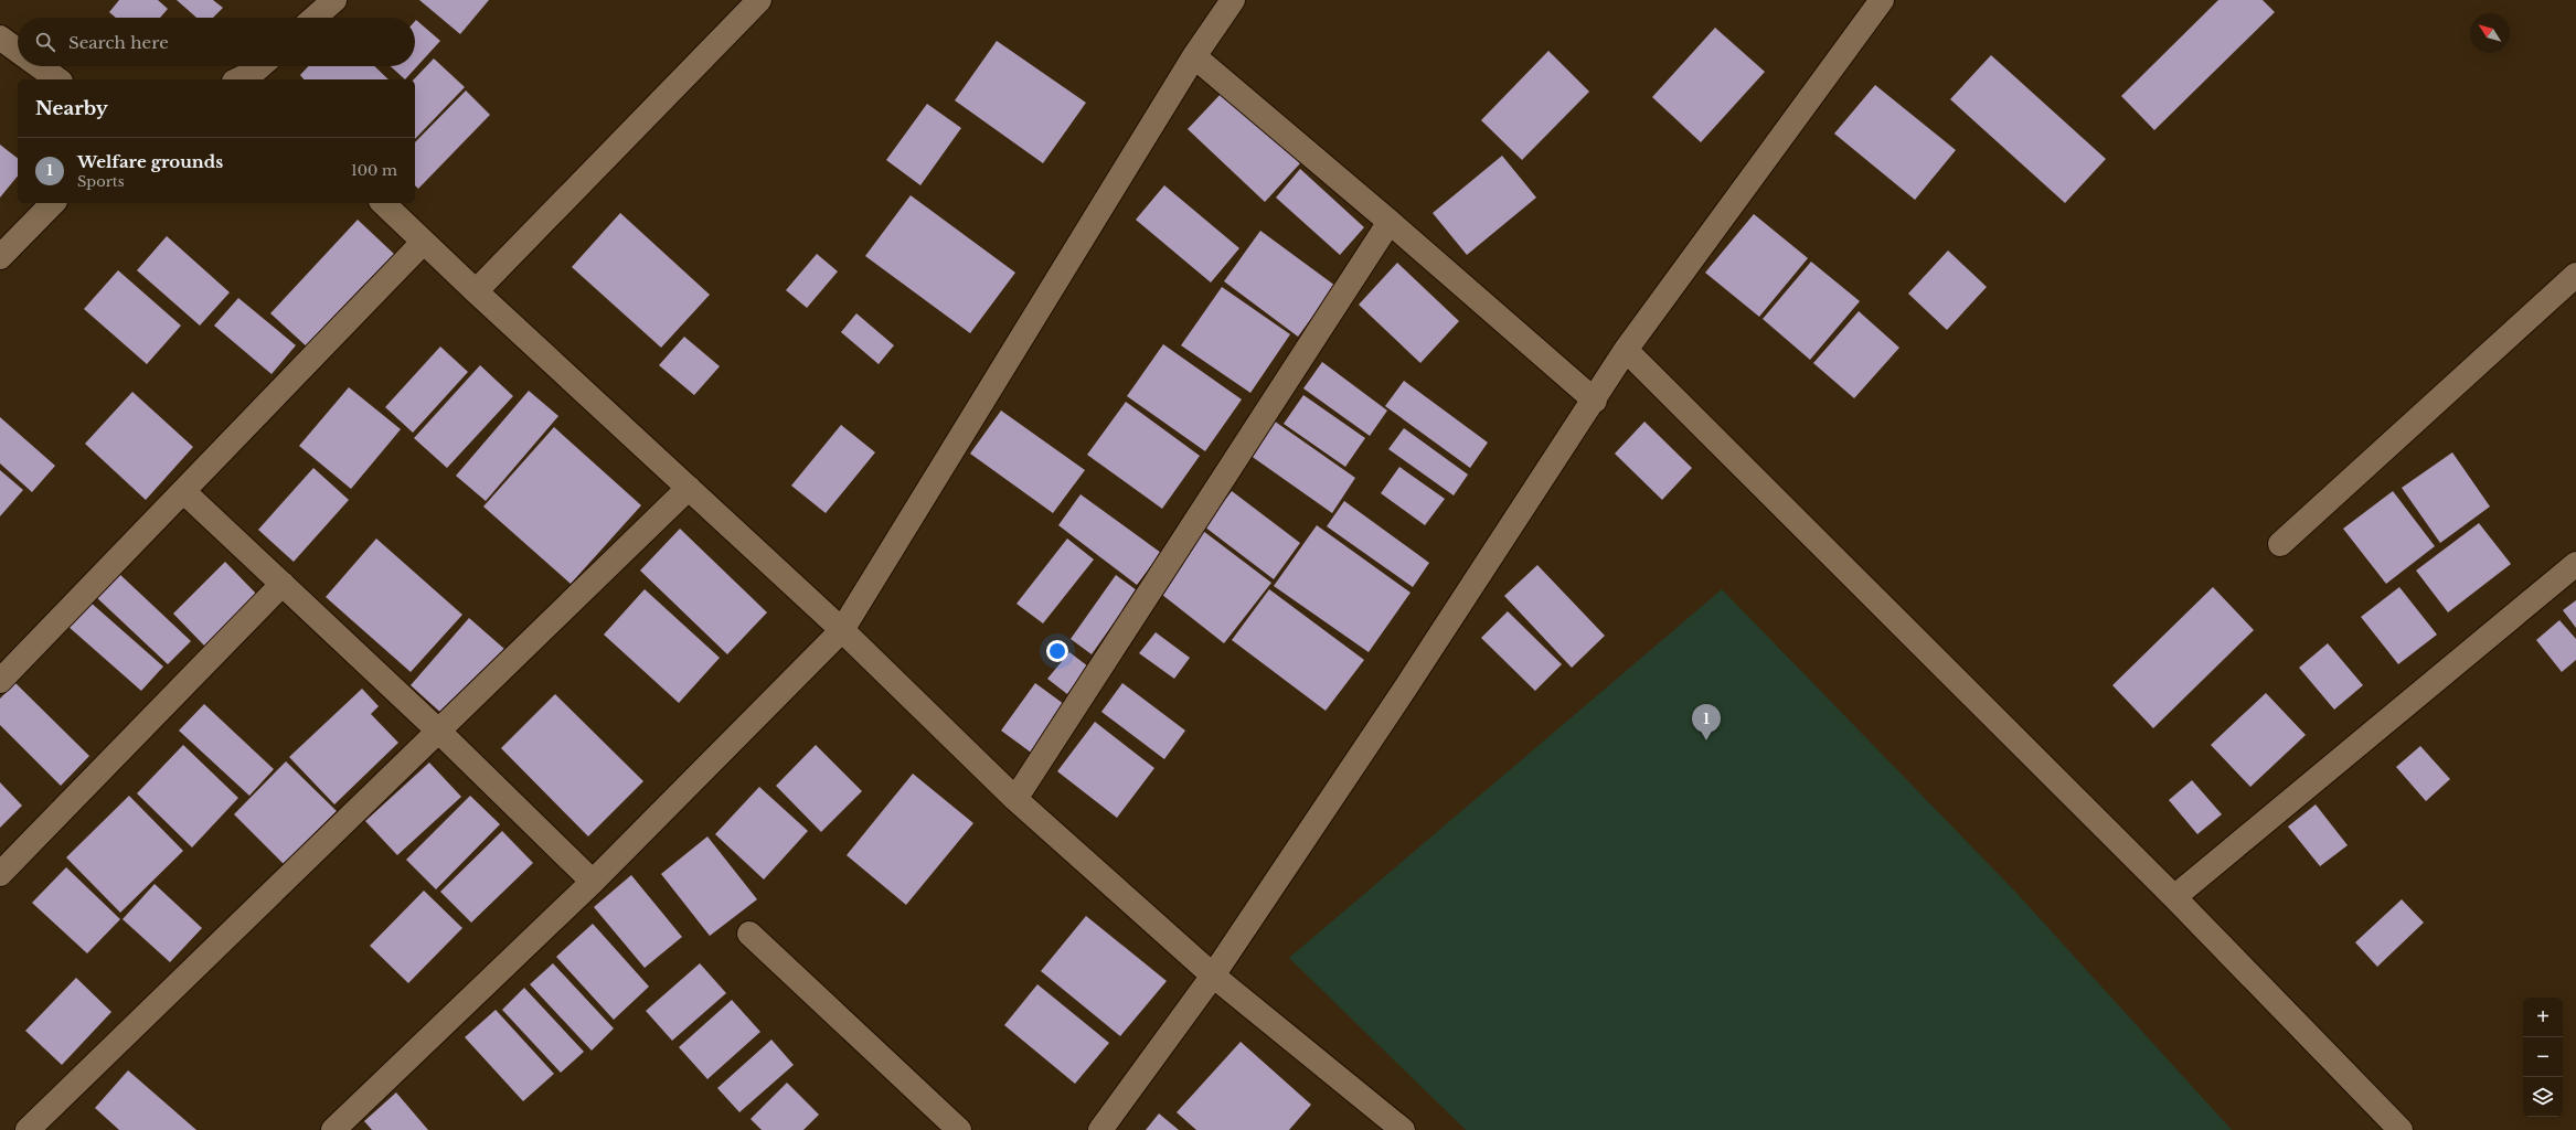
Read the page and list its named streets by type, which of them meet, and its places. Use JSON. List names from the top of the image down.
{
  "north": "top left",
  "page": {
    "search": "Search here",
    "heading": "Nearby",
    "list": [
      {
        "mark": "1",
        "name": "Welfare grounds",
        "note": "Sports",
        "value": "100 m"
      }
    ],
    "pins": "1",
    "map_buttons": ["+", "−"]
  }
}
